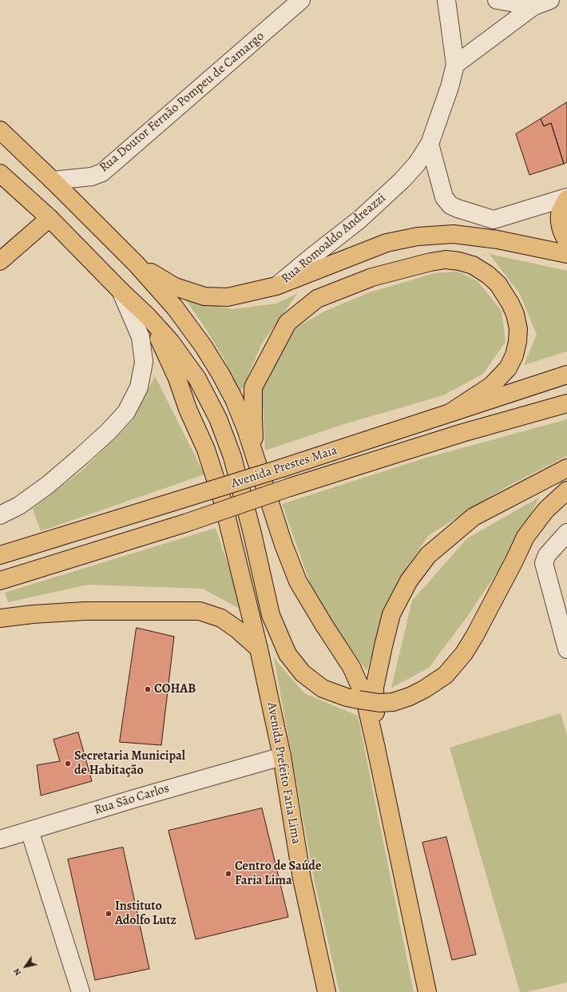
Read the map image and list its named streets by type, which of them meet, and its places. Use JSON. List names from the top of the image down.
{
  "streets": {
    "main road": ["Avenida Prestes Maia", "Avenida Prefeito Faria Lima"],
    "street": ["Rua Doutor Fernão Pompeu de Camargo", "Rua Romoaldo Andreazzi", "Rua São Carlos"]
  },
  "crossings": [
    ["Avenida Prefeito Faria Lima", "Rua São Carlos"]
  ],
  "places": [
    "COHAB",
    "Secretaria Municipal de Habitação",
    "Centro de Saúde Faria Lima",
    "Instituto Adolfo Lutz"
  ],
  "north": "bottom left"
}
